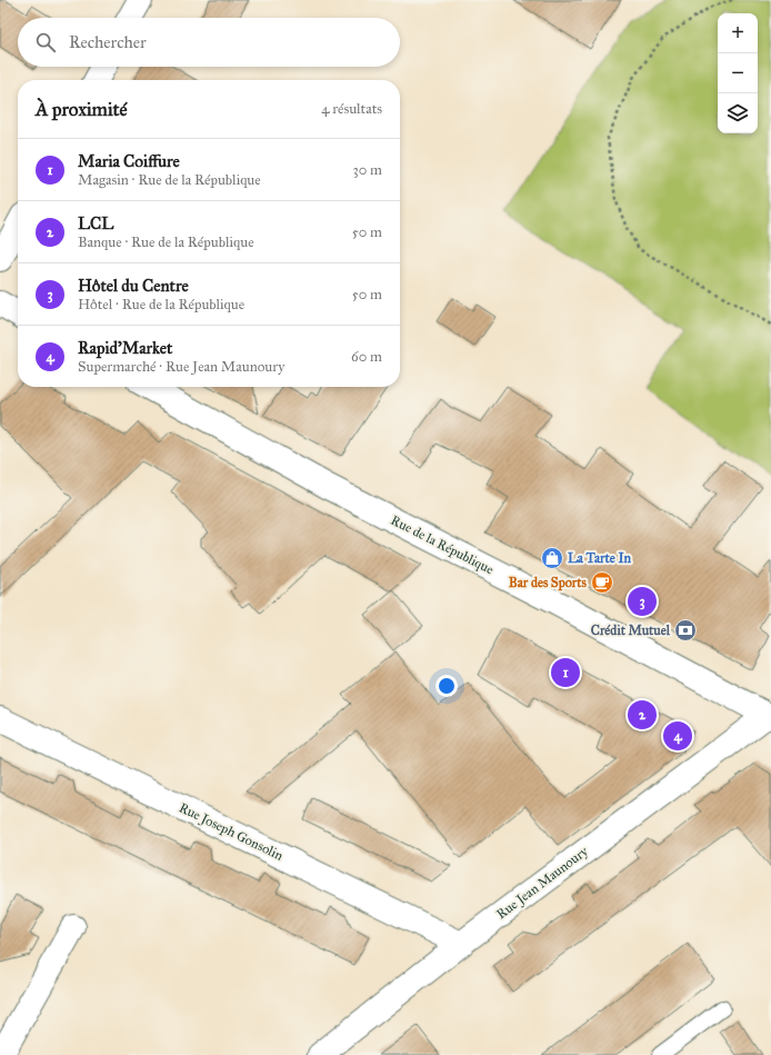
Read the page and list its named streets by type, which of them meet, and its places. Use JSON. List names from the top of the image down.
{
  "streets": {
    "street": ["Rue de la République", "Rue Joseph Gonsolin", "Rue Jean Maunoury"]
  },
  "crossings": [
    ["Rue de la République", "Rue Jean Maunoury"],
    ["Rue Joseph Gonsolin", "Rue Jean Maunoury"]
  ],
  "places": {
    "shop": ["La Tarte In"],
    "cafe": ["Bar des Sports"],
    "bank": ["Crédit Mutuel"]
  },
  "page": {
    "map_buttons": ["+", "−"],
    "search": "Rechercher",
    "heading": ["À proximité", "4 résultats"],
    "list": [
      {
        "mark": "1",
        "name": "Maria Coiffure",
        "note": "Magasin · Rue de la République",
        "value": "30 m"
      },
      {
        "mark": "2",
        "name": "LCL",
        "note": "Banque · Rue de la République",
        "value": "50 m"
      },
      {
        "mark": "3",
        "name": "Hôtel du Centre",
        "note": "Hôtel · Rue de la République",
        "value": "50 m"
      },
      {
        "mark": "4",
        "name": "Rapid'Market",
        "note": "Supermarché · Rue Jean Maunoury",
        "value": "60 m"
      }
    ],
    "pins": [
      "3",
      "1",
      "2",
      "4"
    ]
  }
}
